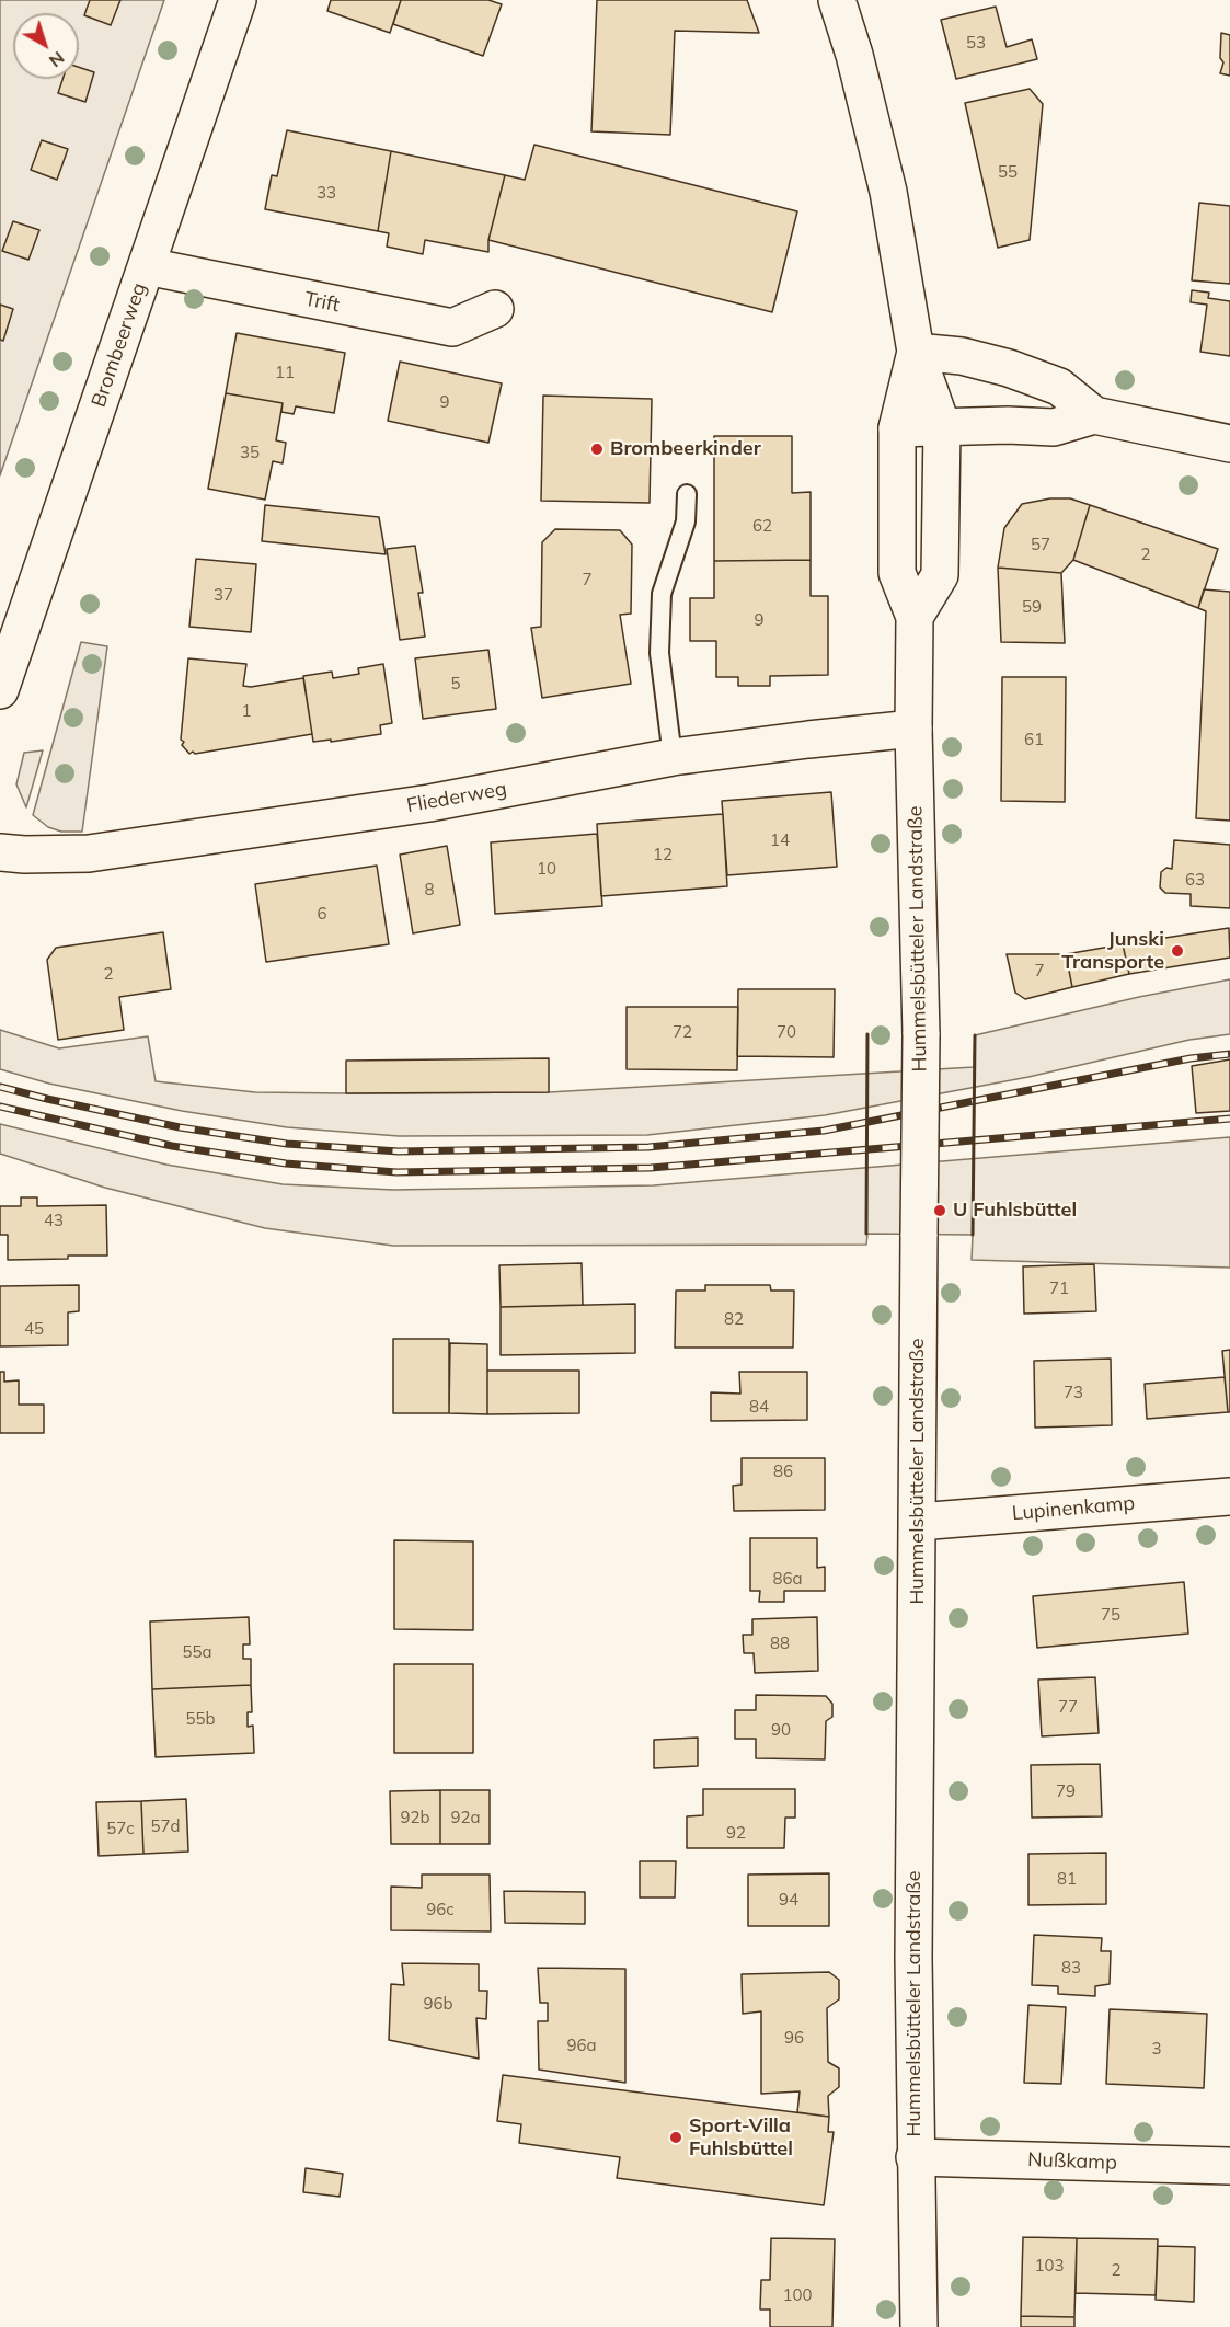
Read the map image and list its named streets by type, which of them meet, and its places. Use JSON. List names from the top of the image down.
{
  "streets": {
    "main road": [
      "Trift",
      "Brombeerweg",
      "Fliederweg",
      "Hummelsbütteler Landstraße",
      "Lupinenkamp",
      "Nußkamp"
    ]
  },
  "crossings": [
    ["Trift", "Brombeerweg"],
    ["Fliederweg", "Hummelsbütteler Landstraße"],
    ["Hummelsbütteler Landstraße", "Lupinenkamp"],
    ["Hummelsbütteler Landstraße", "Nußkamp"]
  ],
  "places": [
    "Brombeerkinder",
    "Junski Transporte",
    "U Fuhlsbüttel",
    "Sport-Villa Fuhlsbüttel"
  ],
  "house_numbers": [
    "53",
    "55",
    "33",
    "11",
    "9",
    "35",
    "62",
    "57",
    "2",
    "7",
    "37",
    "59",
    "9",
    "5",
    "1",
    "61",
    "14",
    "12",
    "10",
    "63",
    "8",
    "6",
    "7",
    "2",
    "72",
    "70",
    "43",
    "71",
    "82",
    "45",
    "73",
    "84",
    "86",
    "86a",
    "75",
    "88",
    "55a",
    "77",
    "55b",
    "90",
    "79",
    "92b",
    "92a",
    "57d",
    "57c",
    "92",
    "81",
    "94",
    "96c",
    "83",
    "96b",
    "96",
    "96a",
    "3",
    "103",
    "2",
    "100"
  ],
  "north": "bottom right"
}
